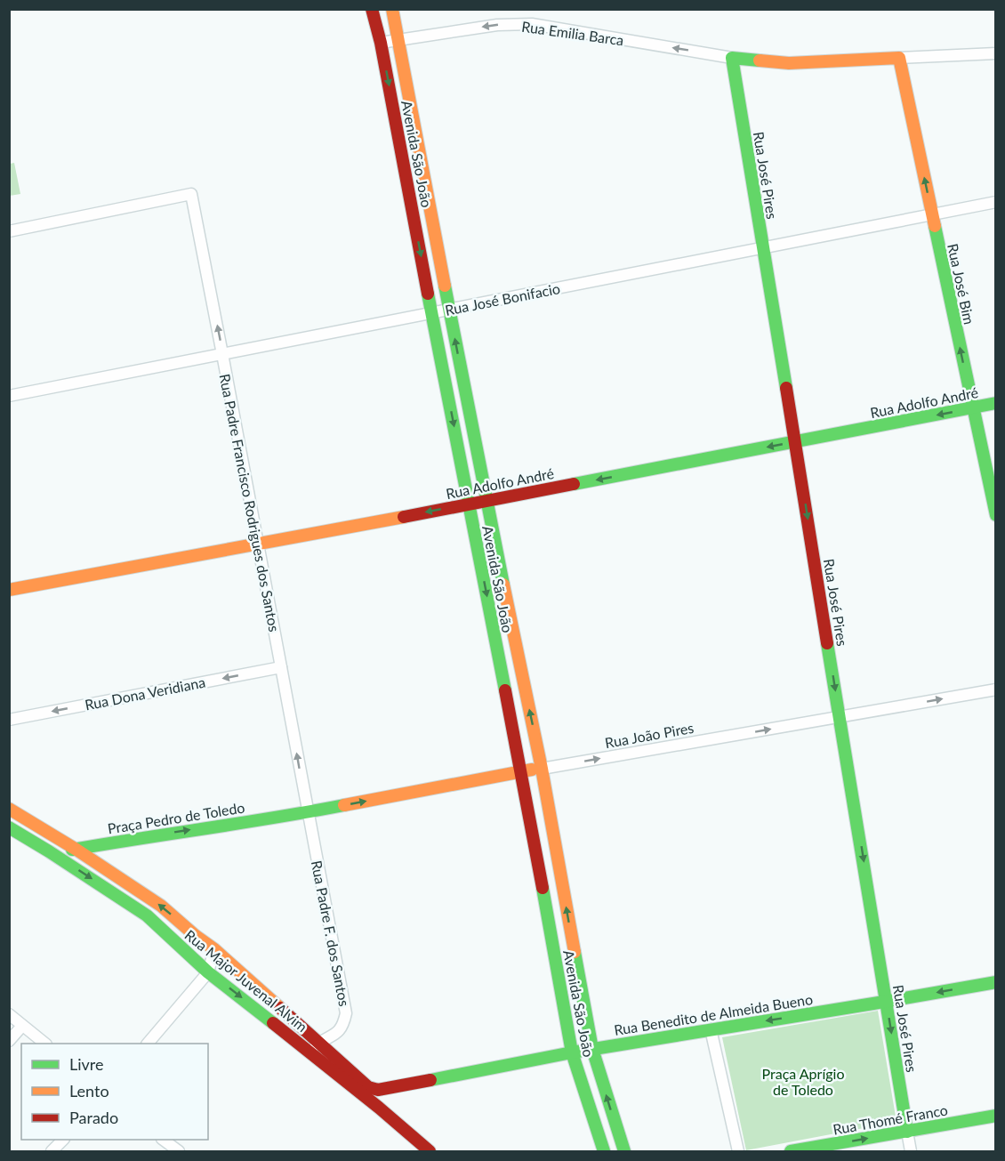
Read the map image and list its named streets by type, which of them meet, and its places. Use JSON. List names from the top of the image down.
{
  "streets": {
    "main road": [
      "Avenida São João",
      "Rua José Pires",
      "Rua José Bim",
      "Rua Adolfo André",
      "Rua João Pires",
      "Praça Pedro de Toledo",
      "Rua Major Juvenal Alvim",
      "Rua Benedito de Almeida Bueno",
      "Rua Thomé Franco"
    ],
    "street": [
      "Rua Emilia Barca",
      "Rua José Bonifacio",
      "Rua Padre Francisco Rodrigues dos Santos",
      "Rua Dona Veridiana",
      "Rua Padre F. dos Santos"
    ]
  },
  "crossings": [
    ["Rua Emilia Barca", "Avenida São João"],
    ["Rua Emilia Barca", "Rua José Pires"],
    ["Avenida São João", "Rua José Bonifacio"],
    ["Avenida São João", "Rua Adolfo André"],
    ["Avenida São João", "Rua João Pires"],
    ["Avenida São João", "Rua Benedito de Almeida Bueno"],
    ["Rua José Pires", "Rua José Bonifacio"],
    ["Rua José Pires", "Rua Adolfo André"],
    ["Rua José Pires", "Rua João Pires"],
    ["Rua José Pires", "Rua Benedito de Almeida Bueno"],
    ["Rua José Pires", "Rua Thomé Franco"],
    ["Rua José Bim", "Rua José Bonifacio"],
    ["Rua José Bim", "Rua Adolfo André"],
    ["Rua José Bonifacio", "Rua Padre Francisco Rodrigues dos Santos"],
    ["Rua Adolfo André", "Rua Padre Francisco Rodrigues dos Santos"],
    ["Rua Padre Francisco Rodrigues dos Santos", "Rua Dona Veridiana"],
    ["Rua Padre Francisco Rodrigues dos Santos", "Rua João Pires"],
    ["Rua Padre Francisco Rodrigues dos Santos", "Praça Pedro de Toledo"],
    ["Rua Padre Francisco Rodrigues dos Santos", "Rua Padre F. dos Santos"],
    ["Rua João Pires", "Praça Pedro de Toledo"],
    ["Rua João Pires", "Rua Padre F. dos Santos"],
    ["Praça Pedro de Toledo", "Rua Padre F. dos Santos"],
    ["Praça Pedro de Toledo", "Rua Major Juvenal Alvim"],
    ["Rua Padre F. dos Santos", "Rua Major Juvenal Alvim"],
    ["Rua Major Juvenal Alvim", "Rua Benedito de Almeida Bueno"]
  ],
  "one_way": [
    "Rua Emilia Barca",
    "Rua José Pires",
    "Rua José Bim",
    "Rua Adolfo André",
    "Rua Dona Veridiana",
    "Rua João Pires",
    "Praça Pedro de Toledo",
    "Rua Benedito de Almeida Bueno",
    "Rua Thomé Franco"
  ],
  "parks": ["Praça Aprígio de Toledo"],
  "legend": ["Livre", "Lento", "Parado"]
}
